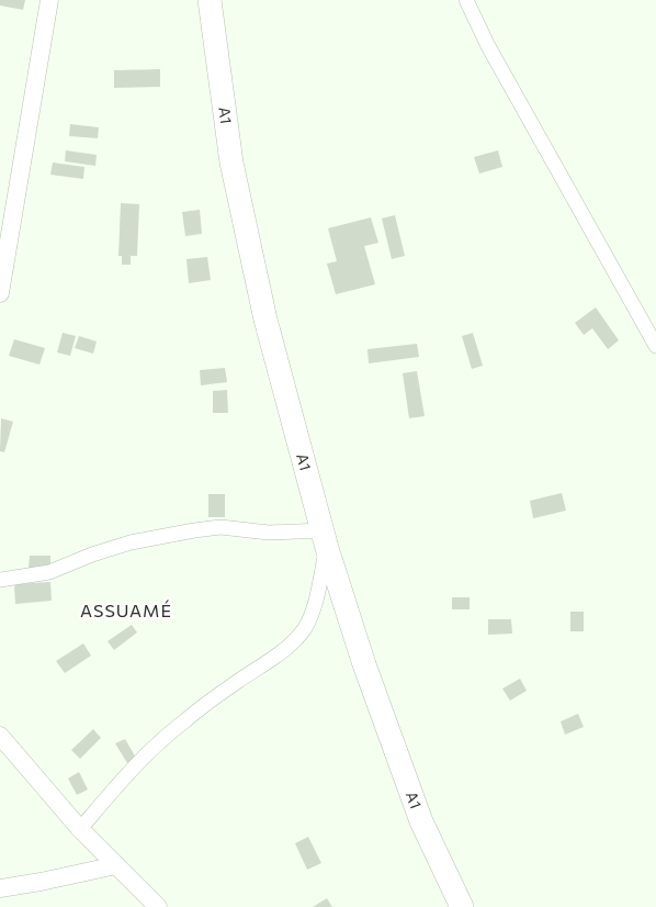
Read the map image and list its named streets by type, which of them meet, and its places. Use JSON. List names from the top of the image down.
{
  "streets": {
    "main road": ["A1"]
  },
  "districts": ["ASSUAMÉ"]
}
